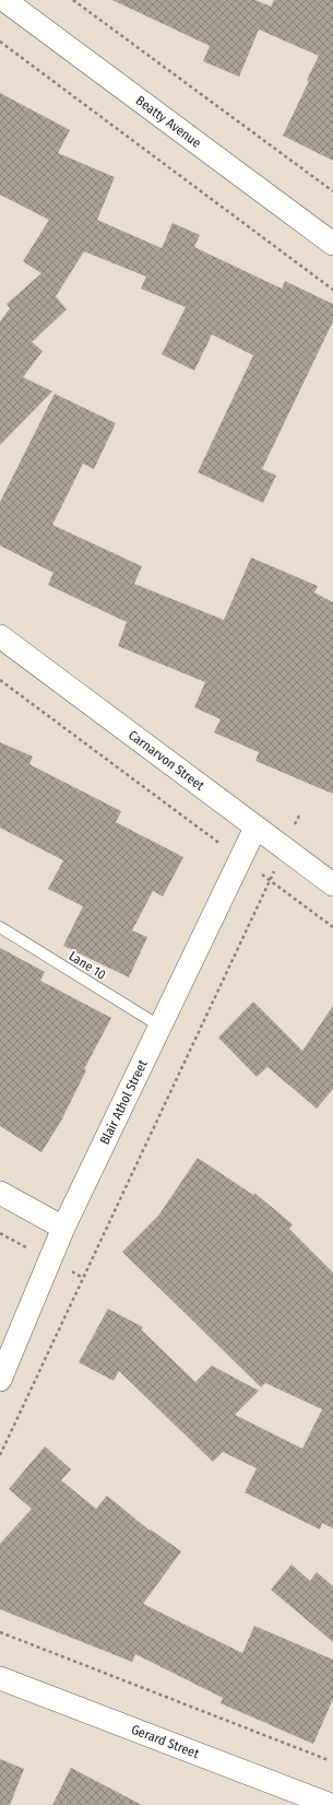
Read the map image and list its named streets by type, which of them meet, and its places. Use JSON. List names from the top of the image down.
{
  "streets": {
    "street": [
      "Beatty Avenue",
      "Carnarvon Street",
      "Blair Athol Street",
      "Gerard Street"
    ],
    "lane": ["Lane 10"]
  },
  "crossings": [
    ["Carnarvon Street", "Blair Athol Street"],
    ["Lane 10", "Blair Athol Street"]
  ]
}
